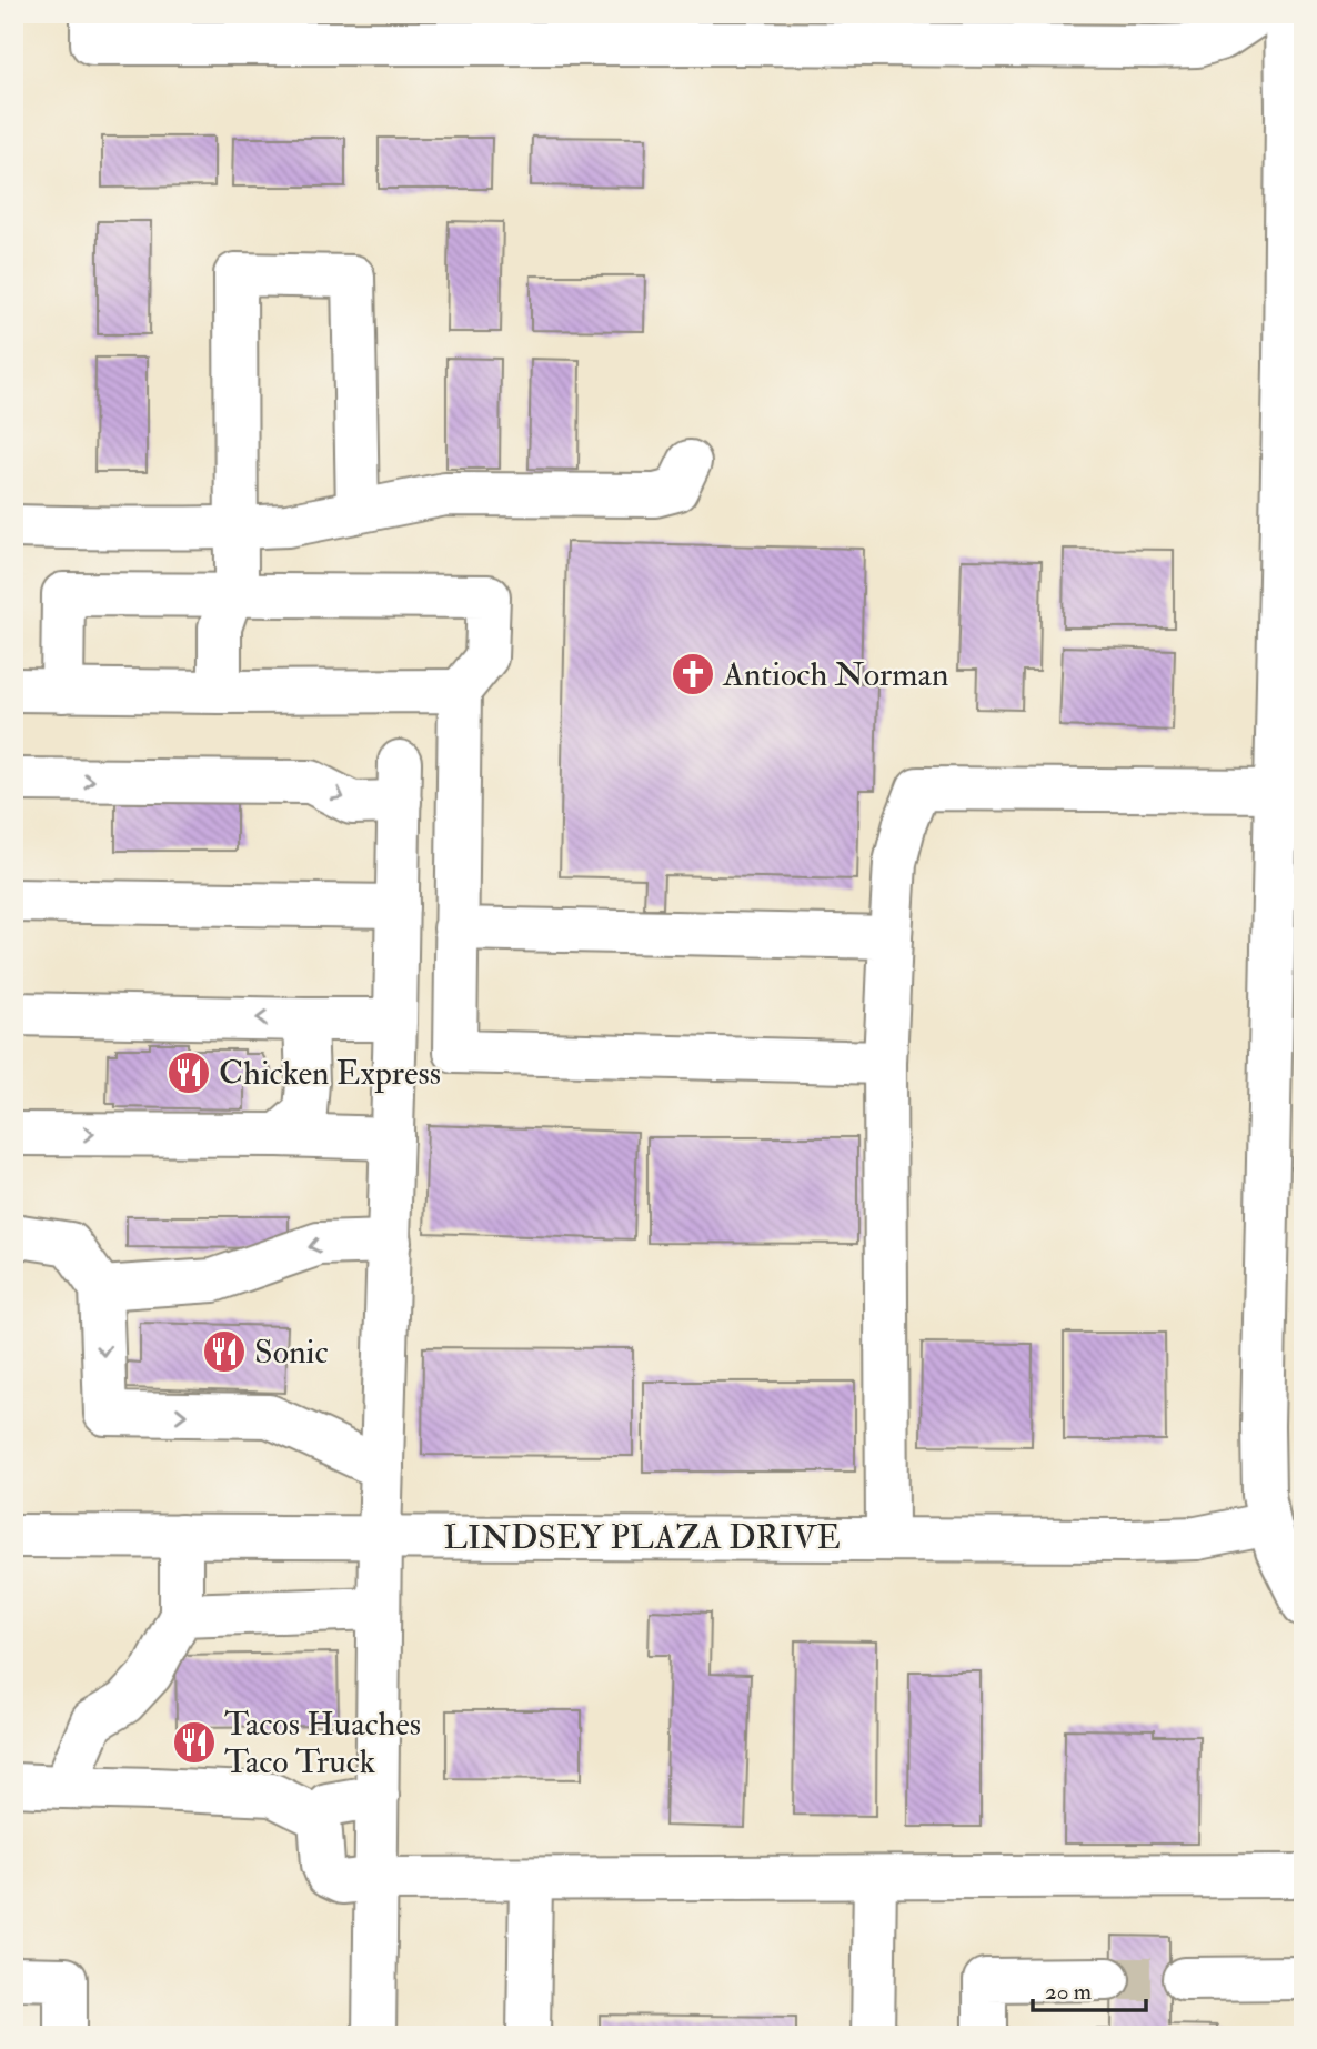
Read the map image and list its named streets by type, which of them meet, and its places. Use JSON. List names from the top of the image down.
{
  "streets": {
    "street": ["LINDSEY PLAZA DRIVE"]
  },
  "places": {
    "church": ["Antioch Norman"],
    "restaurant": ["Chicken Express", "Sonic", "Tacos Huaches Taco Truck"]
  },
  "scale_bar": "20 m"
}
